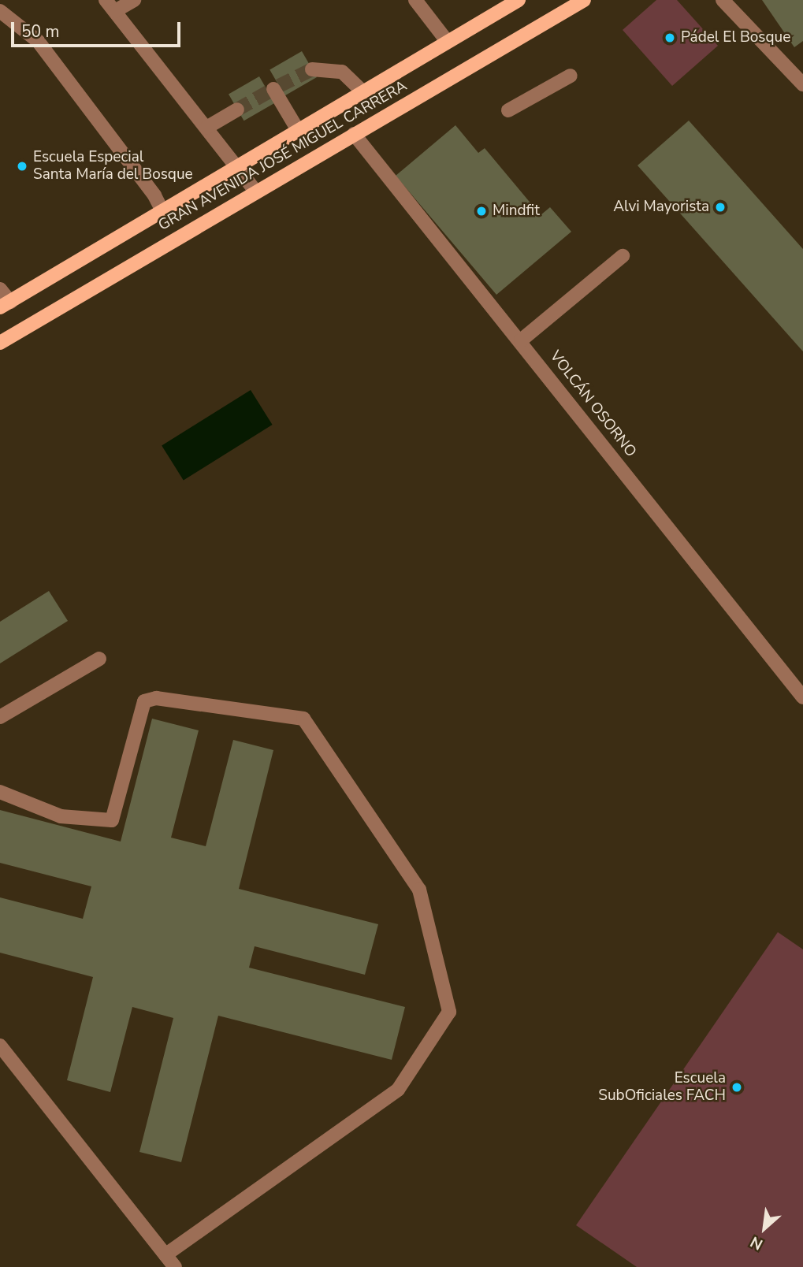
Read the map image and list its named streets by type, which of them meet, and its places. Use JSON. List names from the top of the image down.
{
  "streets": {
    "main road": ["GRAN AVENIDA JOSÉ MIGUEL CARRERA"],
    "street": ["VOLCÁN OSORNO"]
  },
  "crossings": [
    ["GRAN AVENIDA JOSÉ MIGUEL CARRERA", "VOLCÁN OSORNO"]
  ],
  "places": [
    "Pádel El Bosque",
    "Escuela Especial Santa María del Bosque",
    "Alvi Mayorista",
    "Mindfit",
    "Escuela SubOficiales FACH"
  ],
  "scale_bar": "50 m",
  "north": "bottom left"
}
